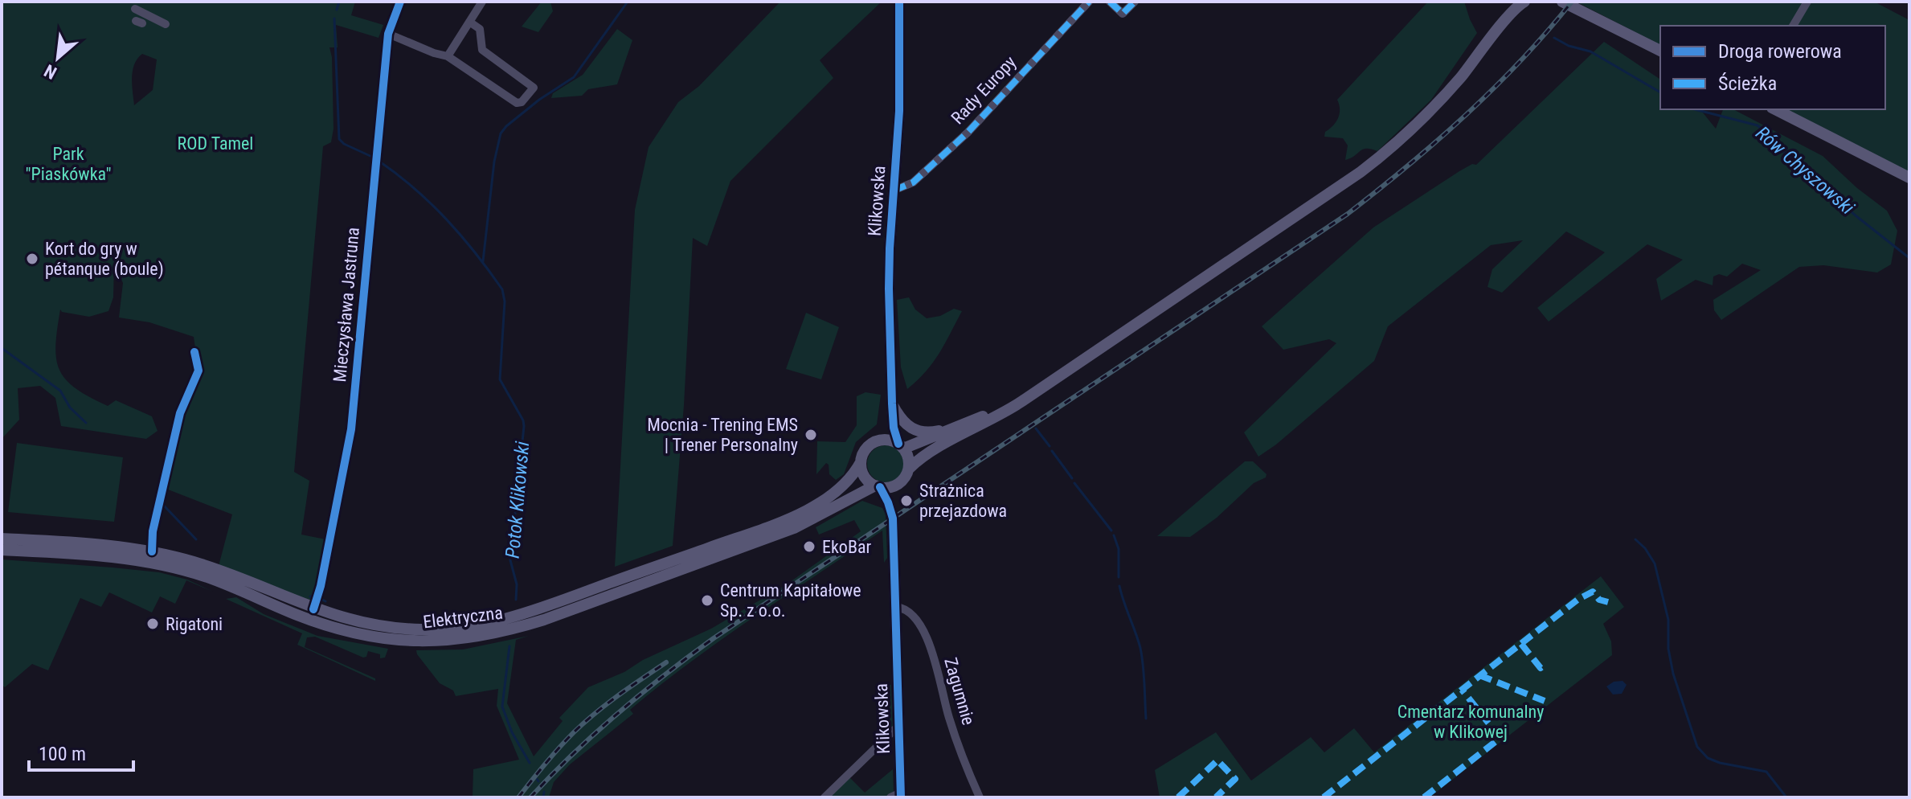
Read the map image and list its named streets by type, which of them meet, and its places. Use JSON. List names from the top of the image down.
{
  "streets": {
    "main road": ["Klikowska", "Elektryczna"],
    "street": ["Rady Europy", "Mieczysława Jastruna", "Zagumnie"]
  },
  "crossings": [
    ["Rady Europy", "Klikowska"],
    ["Klikowska", "Elektryczna"],
    ["Klikowska", "Zagumnie"],
    ["Mieczysława Jastruna", "Elektryczna"]
  ],
  "water": ["Rów Chyszowski", "Potok Klikowski"],
  "parks": ["ROD Tamel", "Park \"Piaskówka\"", "Cmentarz komunalny w Klikowej"],
  "places": [
    "Kort do gry w pétanque (boule)",
    "Mocnia - Trening EMS | Trener Personalny",
    "Strażnica przejazdowa",
    "EkoBar",
    "Centrum Kapitałowe Sp. z o.o.",
    "Rigatoni"
  ],
  "legend": ["Droga rowerowa", "Ścieżka"],
  "scale_bar": "100 m",
  "north": "bottom left"
}
